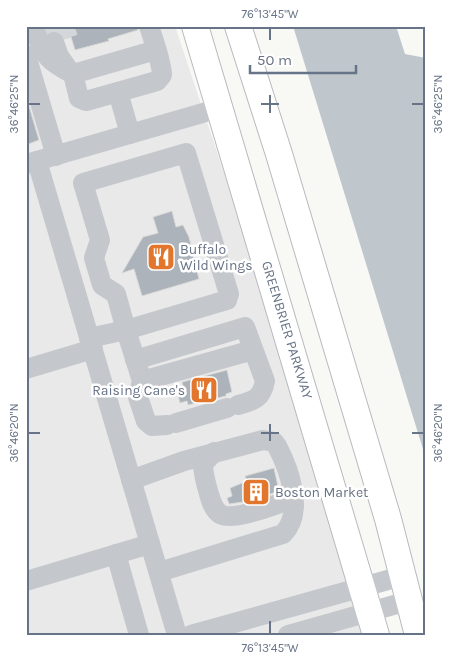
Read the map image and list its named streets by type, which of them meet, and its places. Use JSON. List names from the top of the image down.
{
  "streets": {
    "main road": ["GREENBRIER PARKWAY"]
  },
  "places": {
    "restaurant": ["Buffalo Wild Wings", "Raising Cane's"],
    "building": ["Boston Market"]
  },
  "scale_bar": "50 m",
  "coordinates": ["76°13'45\"W", "36°46'25\"N", "36°46'20\"N"]
}
